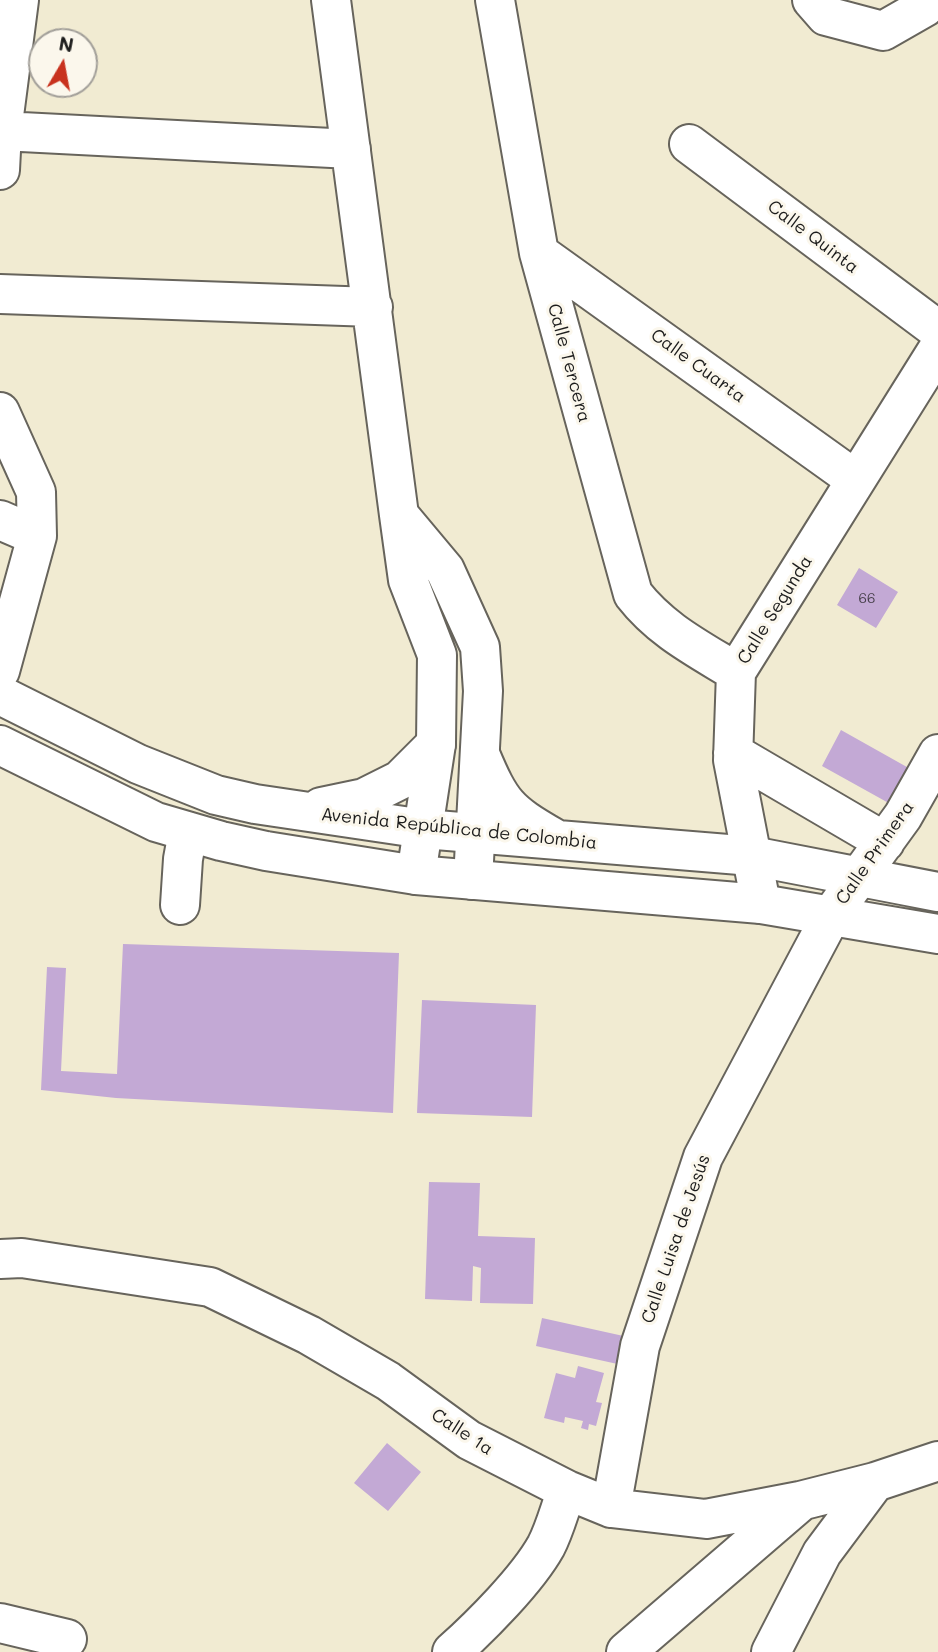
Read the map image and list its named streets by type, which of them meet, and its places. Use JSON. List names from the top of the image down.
{
  "streets": {
    "street": [
      "Calle Quinta",
      "Calle Tercera",
      "Calle Cuarta",
      "Calle Segunda",
      "Avenida República de Colombia",
      "Calle Primera",
      "Calle Luisa de Jesús",
      "Calle 1a"
    ]
  },
  "crossings": [
    ["Calle Tercera", "Calle Cuarta"],
    ["Calle Tercera", "Calle Segunda"],
    ["Calle Cuarta", "Calle Segunda"],
    ["Calle Segunda", "Avenida República de Colombia"],
    ["Avenida República de Colombia", "Calle Primera"],
    ["Calle Primera", "Calle Luisa de Jesús"],
    ["Calle Luisa de Jesús", "Calle 1a"]
  ],
  "house_numbers": ["66"],
  "north": "top"
}
